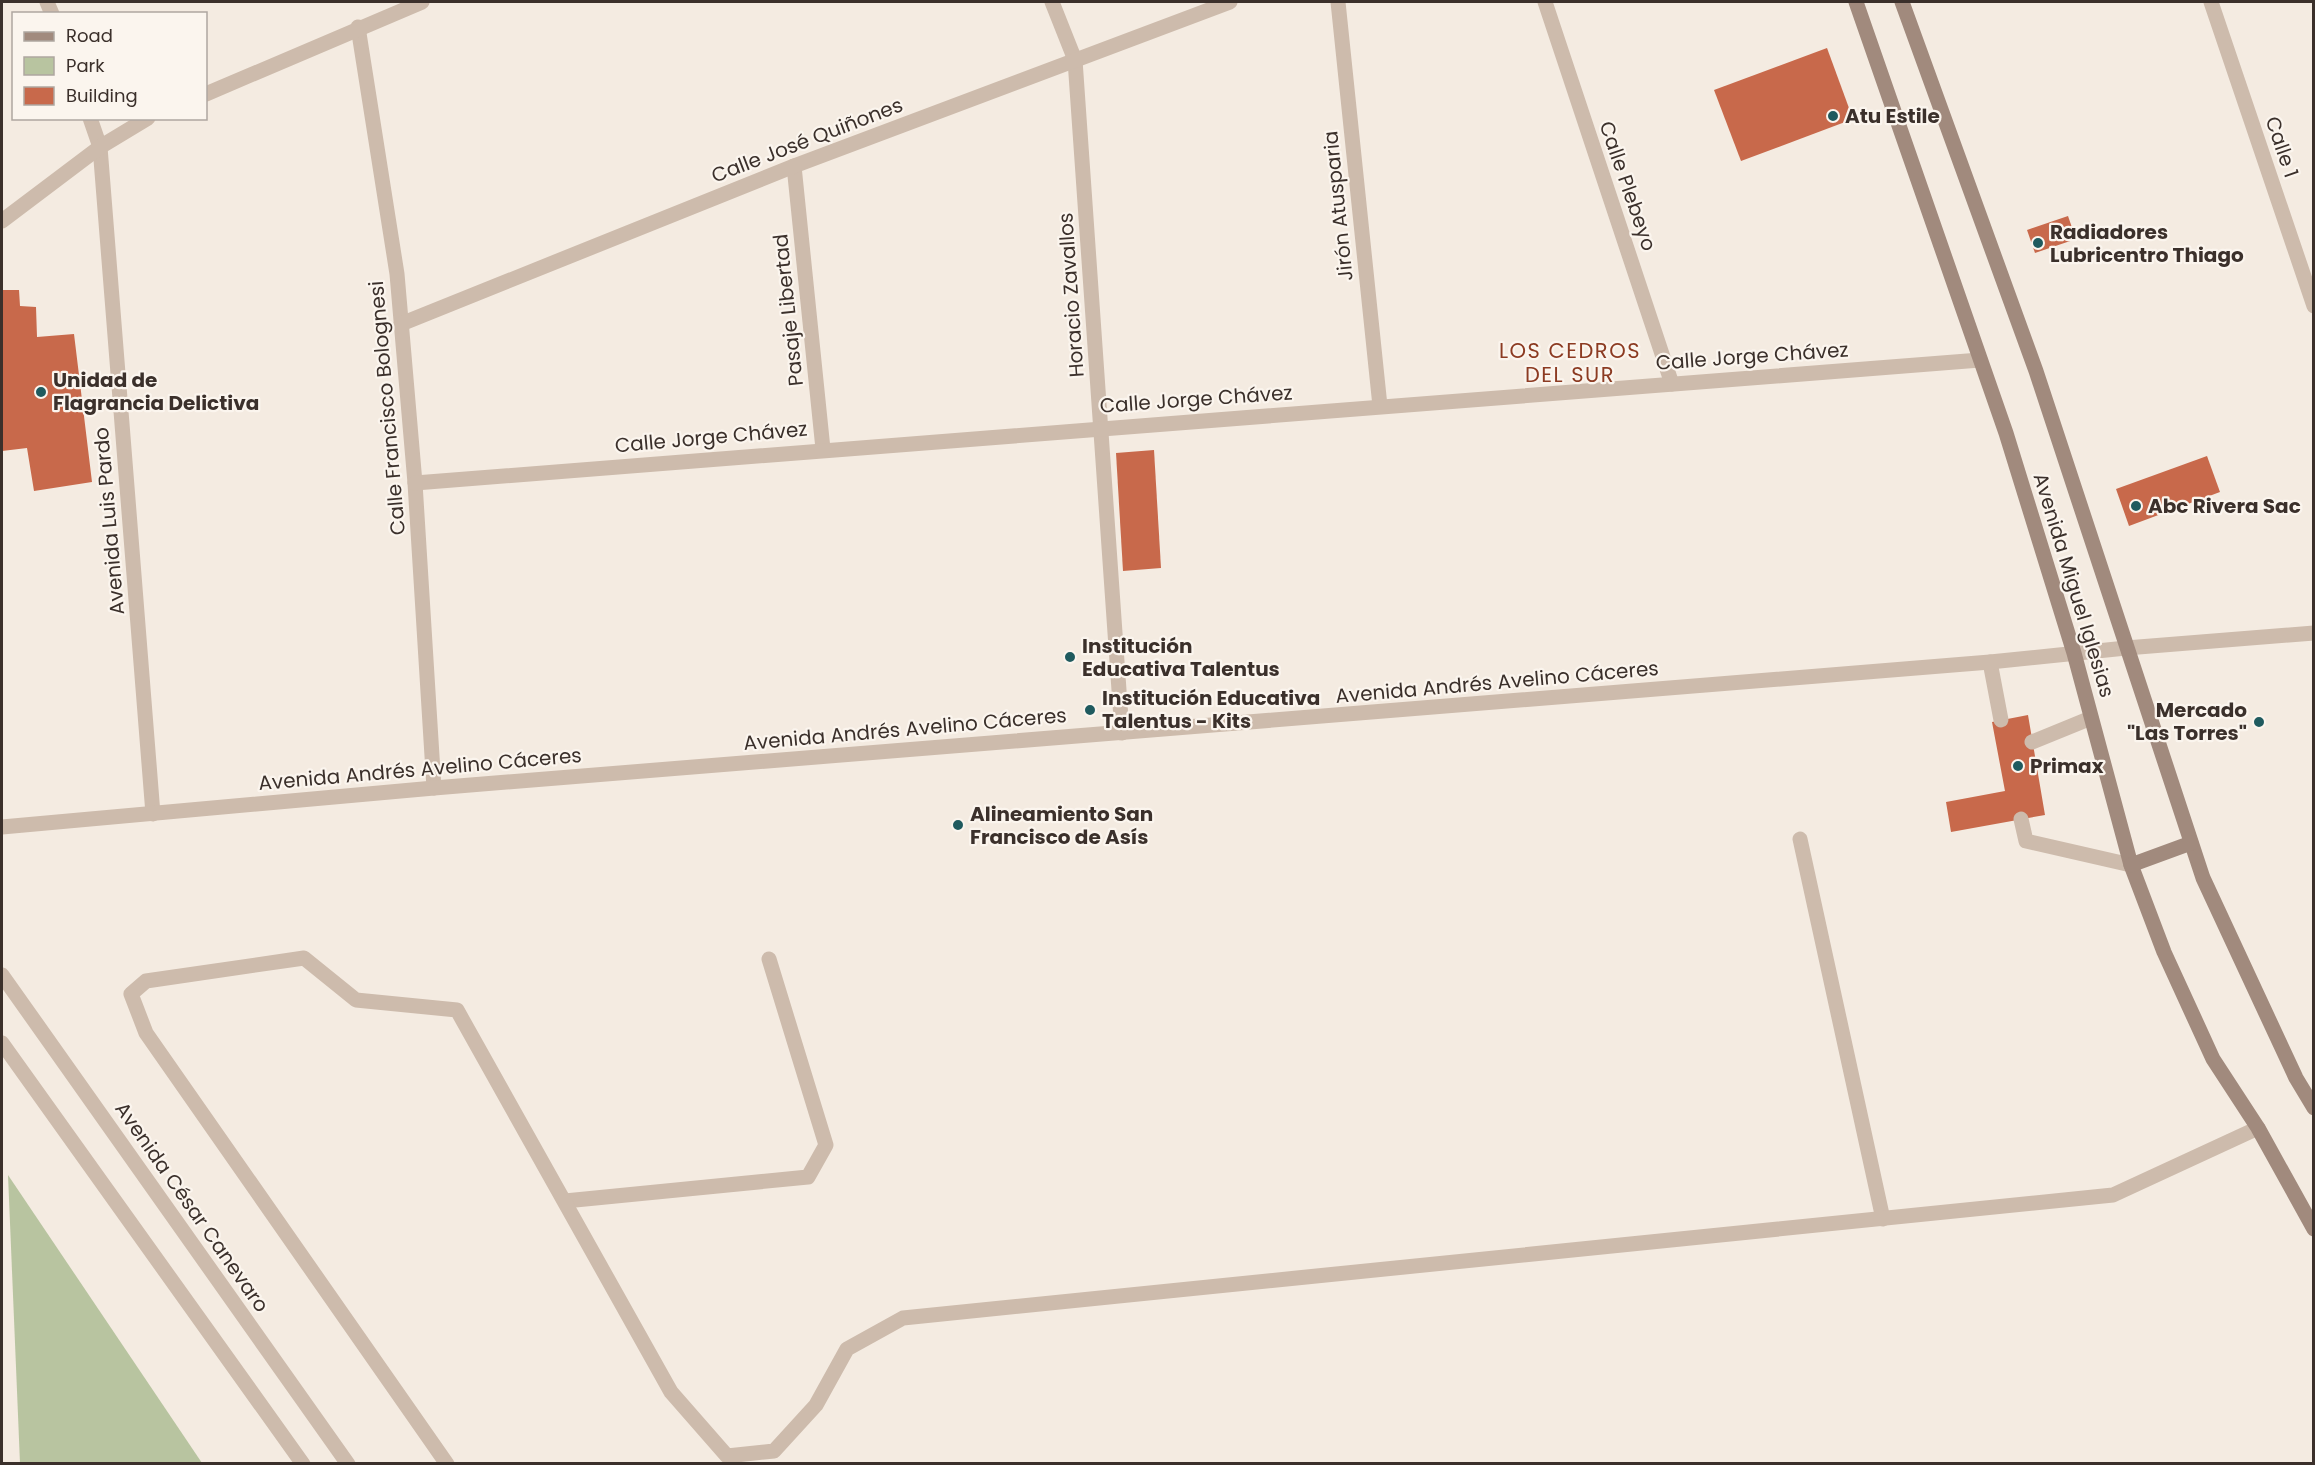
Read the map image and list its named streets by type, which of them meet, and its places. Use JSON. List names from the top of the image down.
{
  "streets": {
    "main road": ["Avenida Miguel Iglesias"],
    "street": [
      "Calle José Quiñones",
      "Calle 1",
      "Calle Plebeyo",
      "Jirón Atusparia",
      "Horacio Zavallos",
      "Pasaje Libertad",
      "Calle Jorge Chávez",
      "Calle Francisco Bolognesi",
      "Avenida Luis Pardo",
      "Avenida Andrés Avelino Cáceres",
      "Avenida César Canevaro"
    ]
  },
  "crossings": [
    ["Calle José Quiñones", "Horacio Zavallos"],
    ["Calle José Quiñones", "Pasaje Libertad"],
    ["Calle José Quiñones", "Calle Francisco Bolognesi"],
    ["Calle Plebeyo", "Calle Jorge Chávez"],
    ["Jirón Atusparia", "Calle Jorge Chávez"],
    ["Horacio Zavallos", "Calle Jorge Chávez"],
    ["Horacio Zavallos", "Avenida Andrés Avelino Cáceres"],
    ["Pasaje Libertad", "Calle Jorge Chávez"],
    ["Calle Jorge Chávez", "Calle Francisco Bolognesi"],
    ["Calle Jorge Chávez", "Avenida Miguel Iglesias"],
    ["Calle Francisco Bolognesi", "Avenida Andrés Avelino Cáceres"],
    ["Avenida Luis Pardo", "Avenida Andrés Avelino Cáceres"],
    ["Avenida Miguel Iglesias", "Avenida Andrés Avelino Cáceres"]
  ],
  "districts": ["LOS CEDROS DEL SUR"],
  "places": [
    "Atu Estile",
    "Radiadores Lubricentro Thiago",
    "Unidad de Flagrancia Delictiva",
    "Abc Rivera Sac",
    "Institución Educativa Talentus",
    "Institución Educativa Talentus - Kits",
    "Mercado \"Las Torres\"",
    "Primax",
    "Alineamiento San Francisco de Asís"
  ],
  "legend": ["Road", "Park", "Building"]
}
